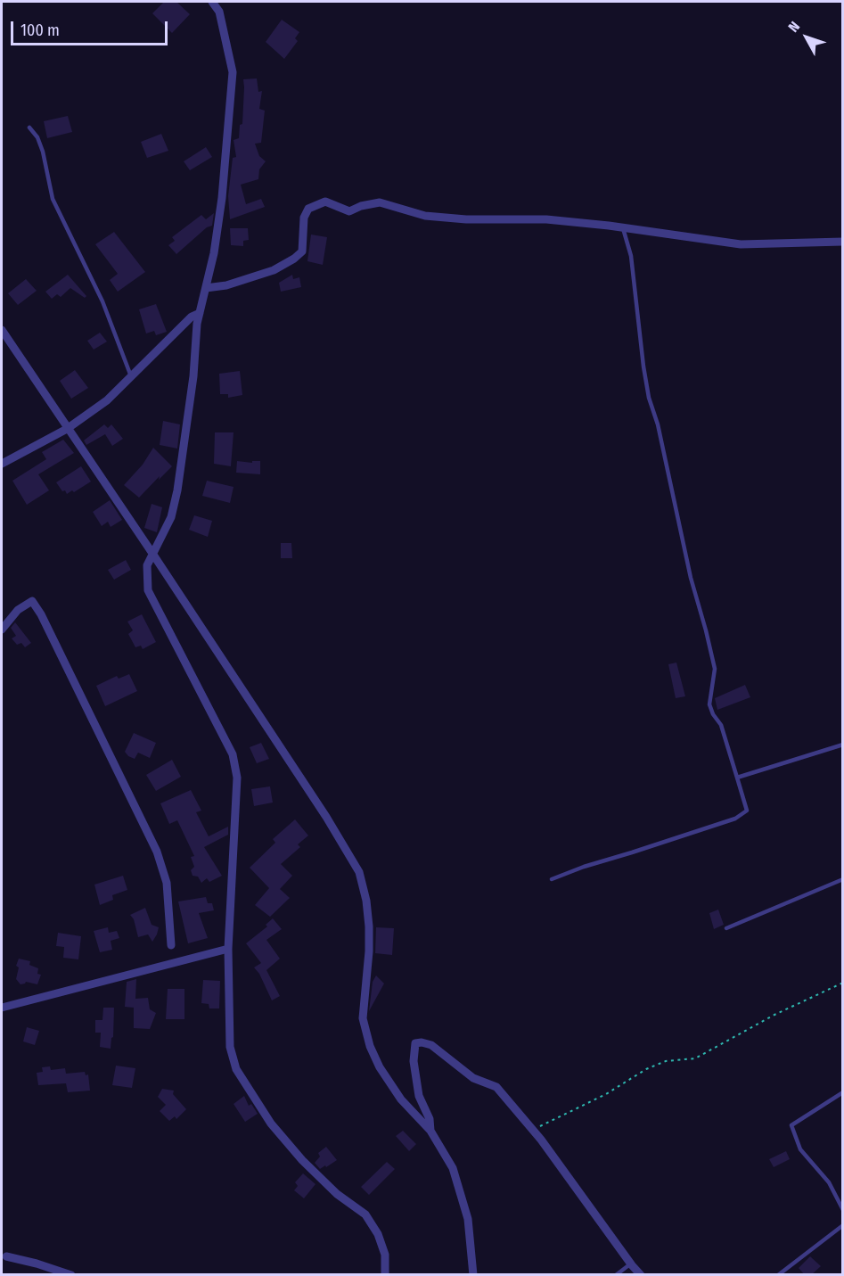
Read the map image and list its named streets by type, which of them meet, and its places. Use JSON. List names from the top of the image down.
{
  "scale_bar": "100 m",
  "north": "top left"
}
